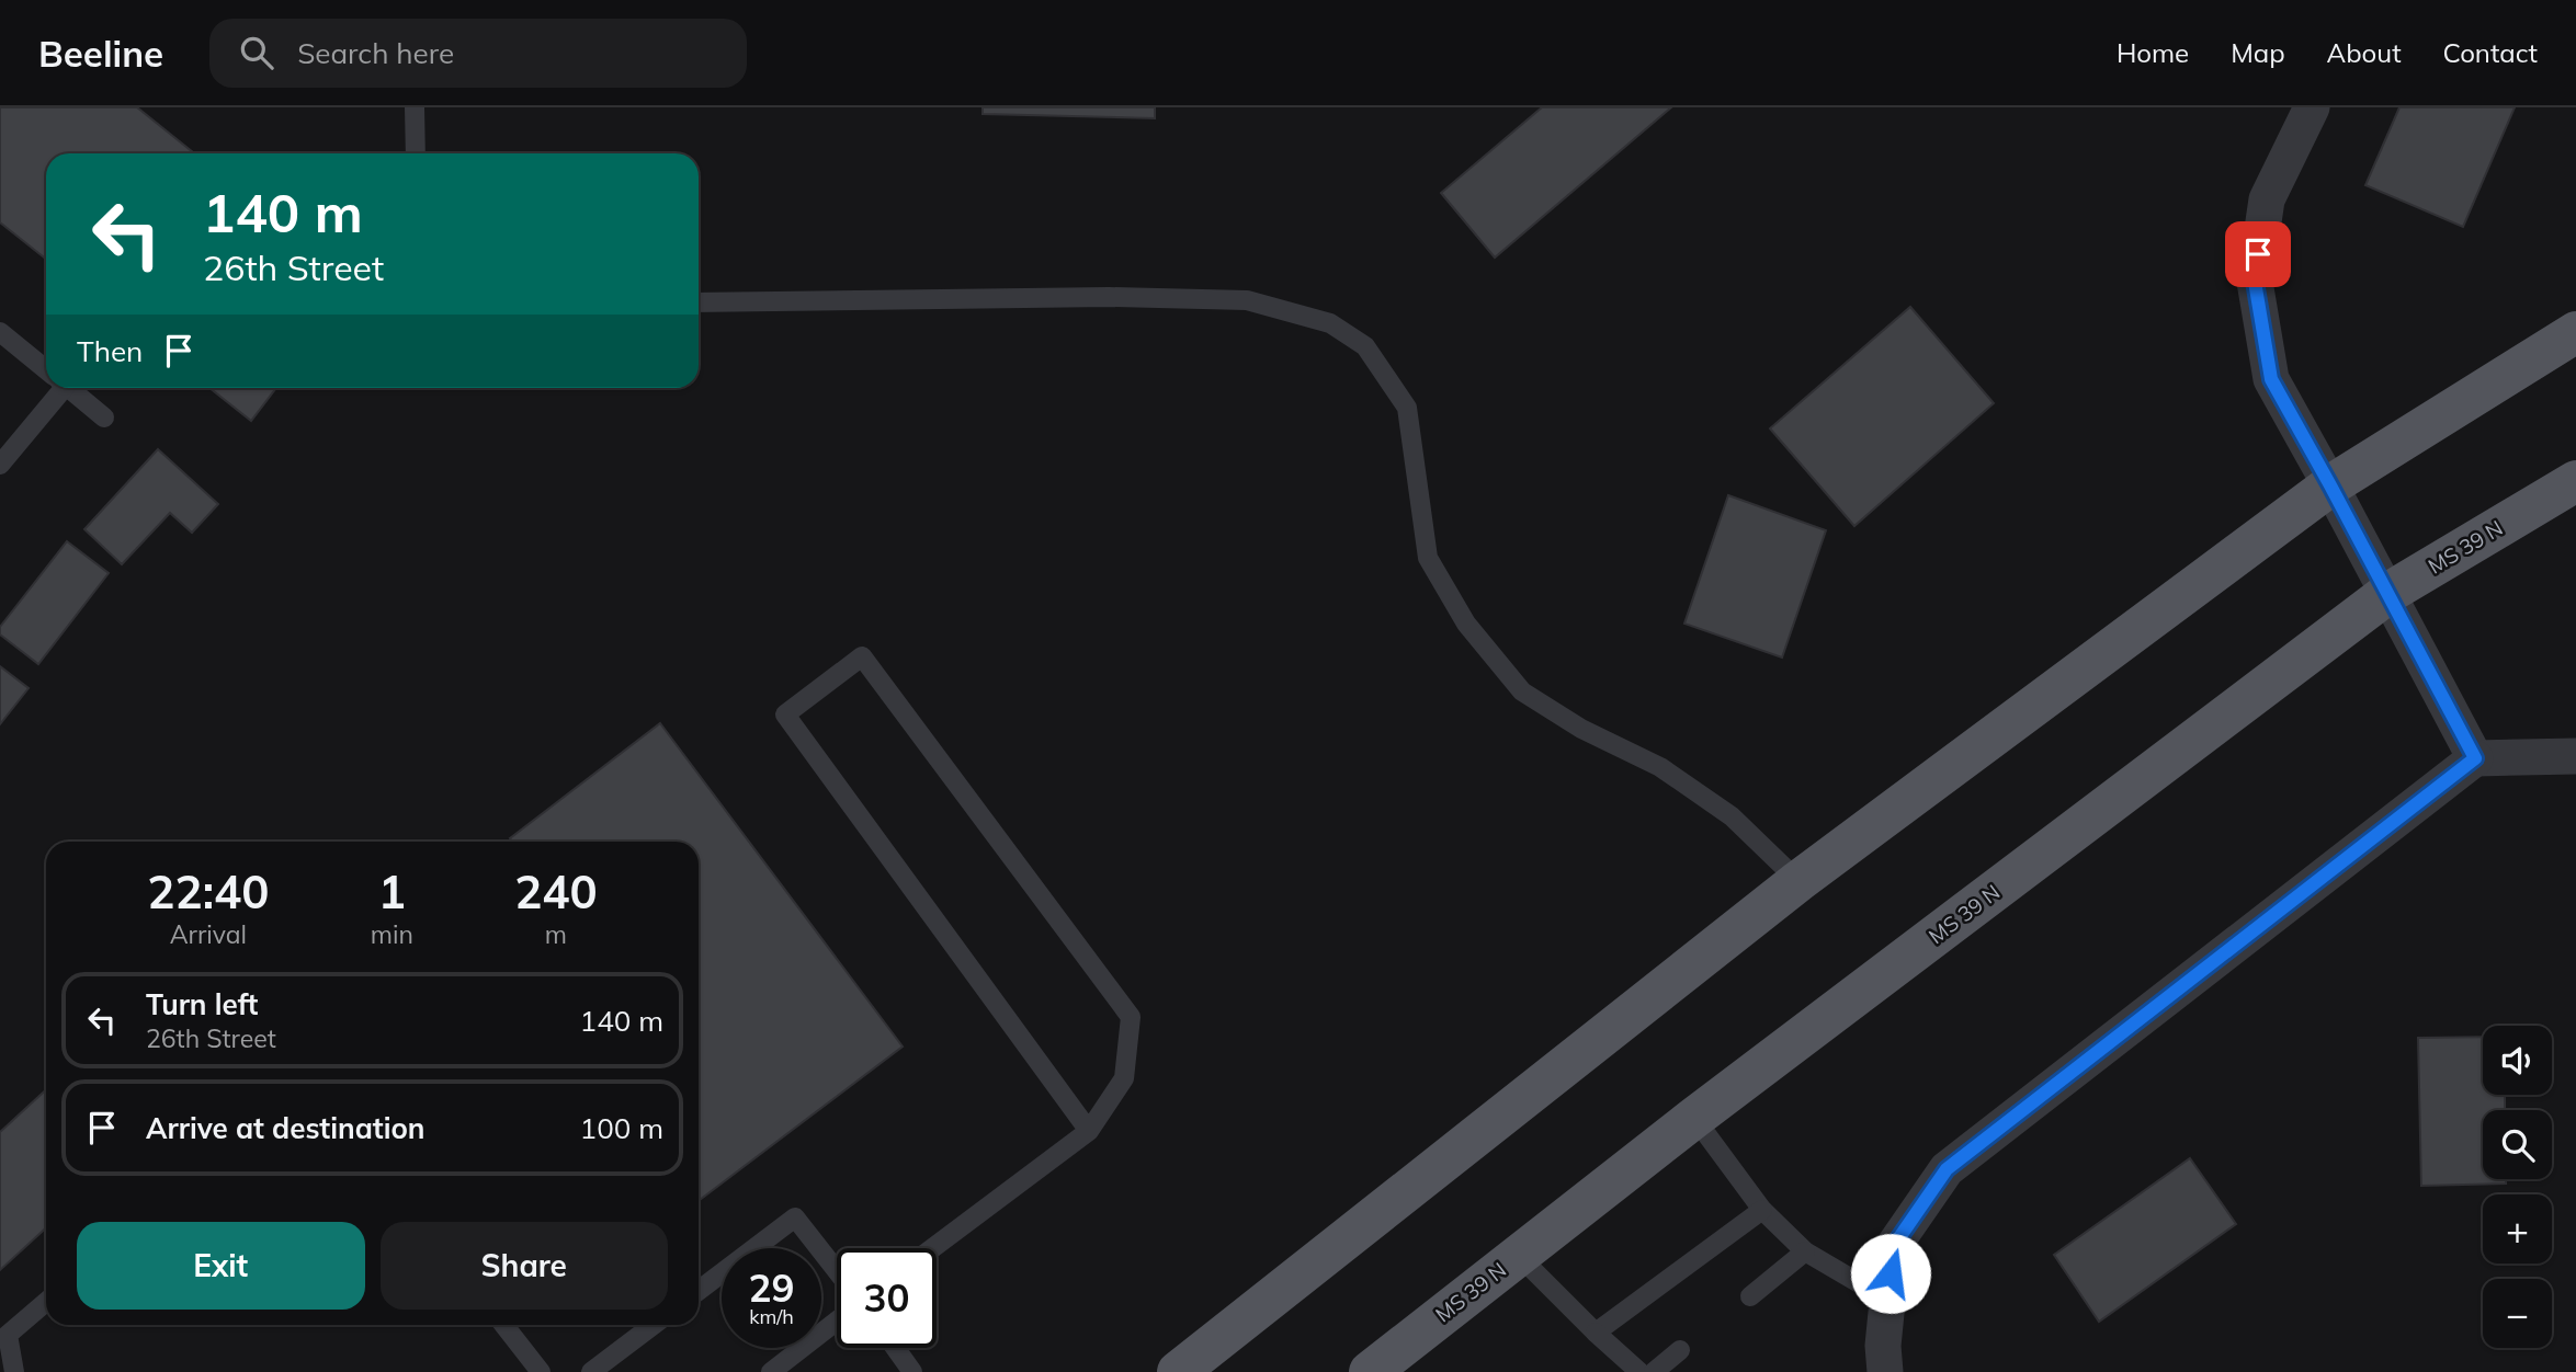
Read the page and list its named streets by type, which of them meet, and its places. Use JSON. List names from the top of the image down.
{
  "streets": {
    "main road": ["MS 39 N"]
  },
  "page": {
    "header": "Beeline",
    "search": "Search here",
    "nav": [
      "Home",
      "Map",
      "About",
      "Contact"
    ],
    "turn": ["140 m", "26th Street"],
    "then": "Then",
    "eta": [
      "22:40",
      "Arrival",
      "1",
      "min",
      "240",
      "m"
    ],
    "list": [
      {
        "name": "Turn left",
        "note": "26th Street",
        "value": "140 m"
      },
      {
        "name": "Arrive at destination",
        "value": "100 m"
      }
    ],
    "map_buttons": ["+", "−"],
    "buttons": ["Exit", "Share"],
    "speed": "29 km/h",
    "limit": "30"
  }
}
